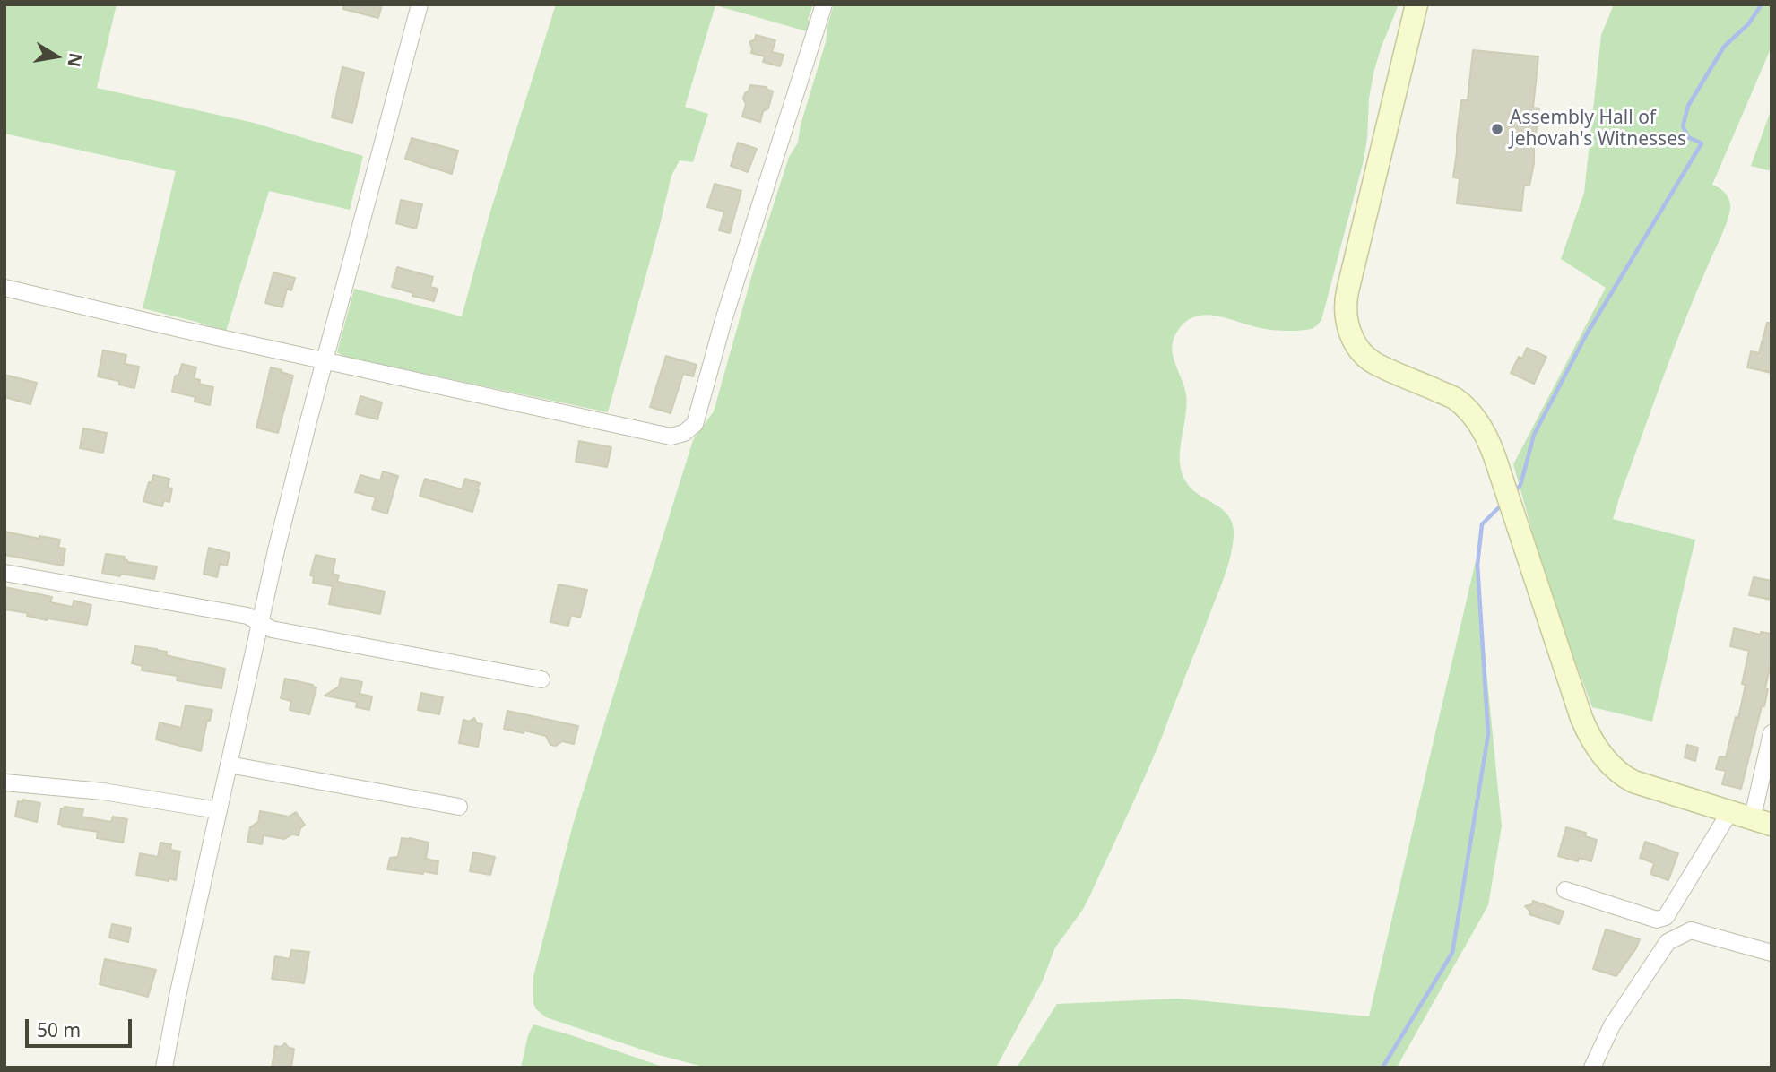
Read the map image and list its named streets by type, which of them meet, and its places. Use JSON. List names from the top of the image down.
{
  "places": ["Assembly Hall of Jehovah's Witnesses"],
  "scale_bar": "50 m",
  "north": "right"
}
